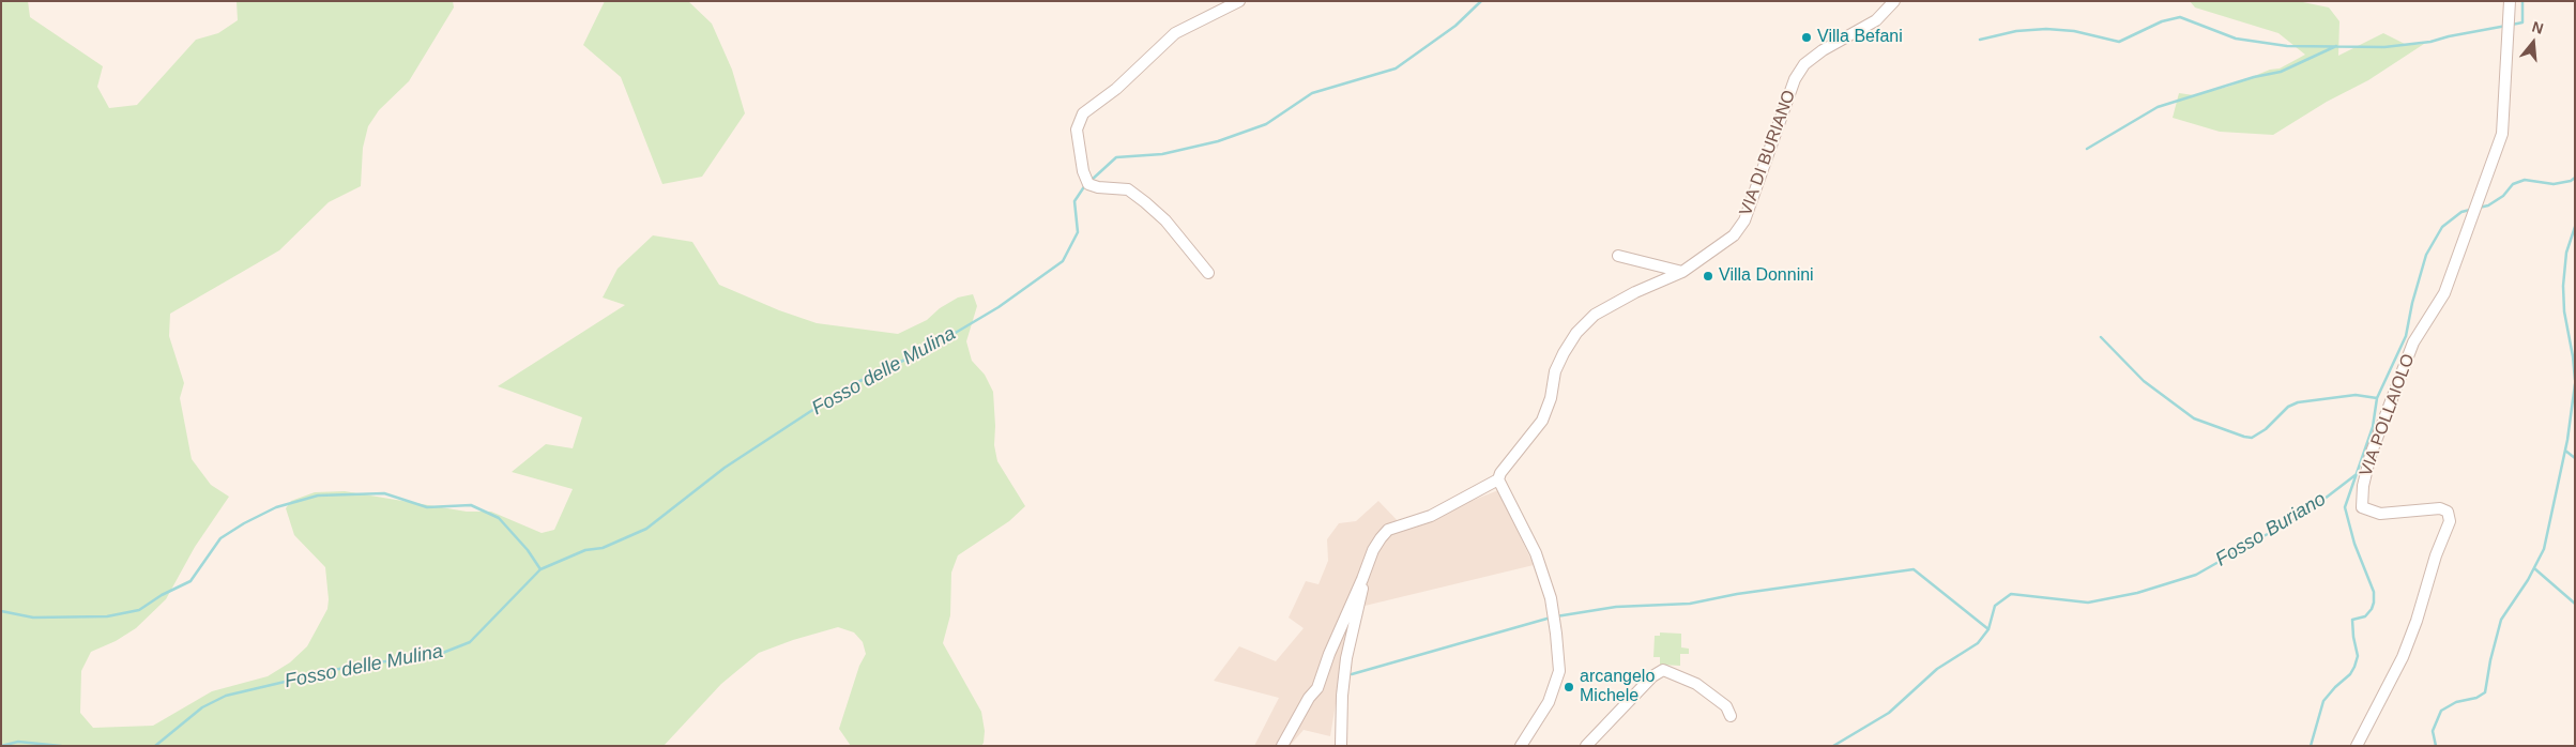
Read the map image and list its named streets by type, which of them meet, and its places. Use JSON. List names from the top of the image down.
{
  "streets": {
    "street": ["VIA DI BURIANO", "VIA POLLAIOLO"]
  },
  "water": ["Fosso delle Mulina", "Fosso Buriano"],
  "places": ["Villa Befani", "Villa Donnini", "arcangelo Michele"],
  "north": "top"
}
